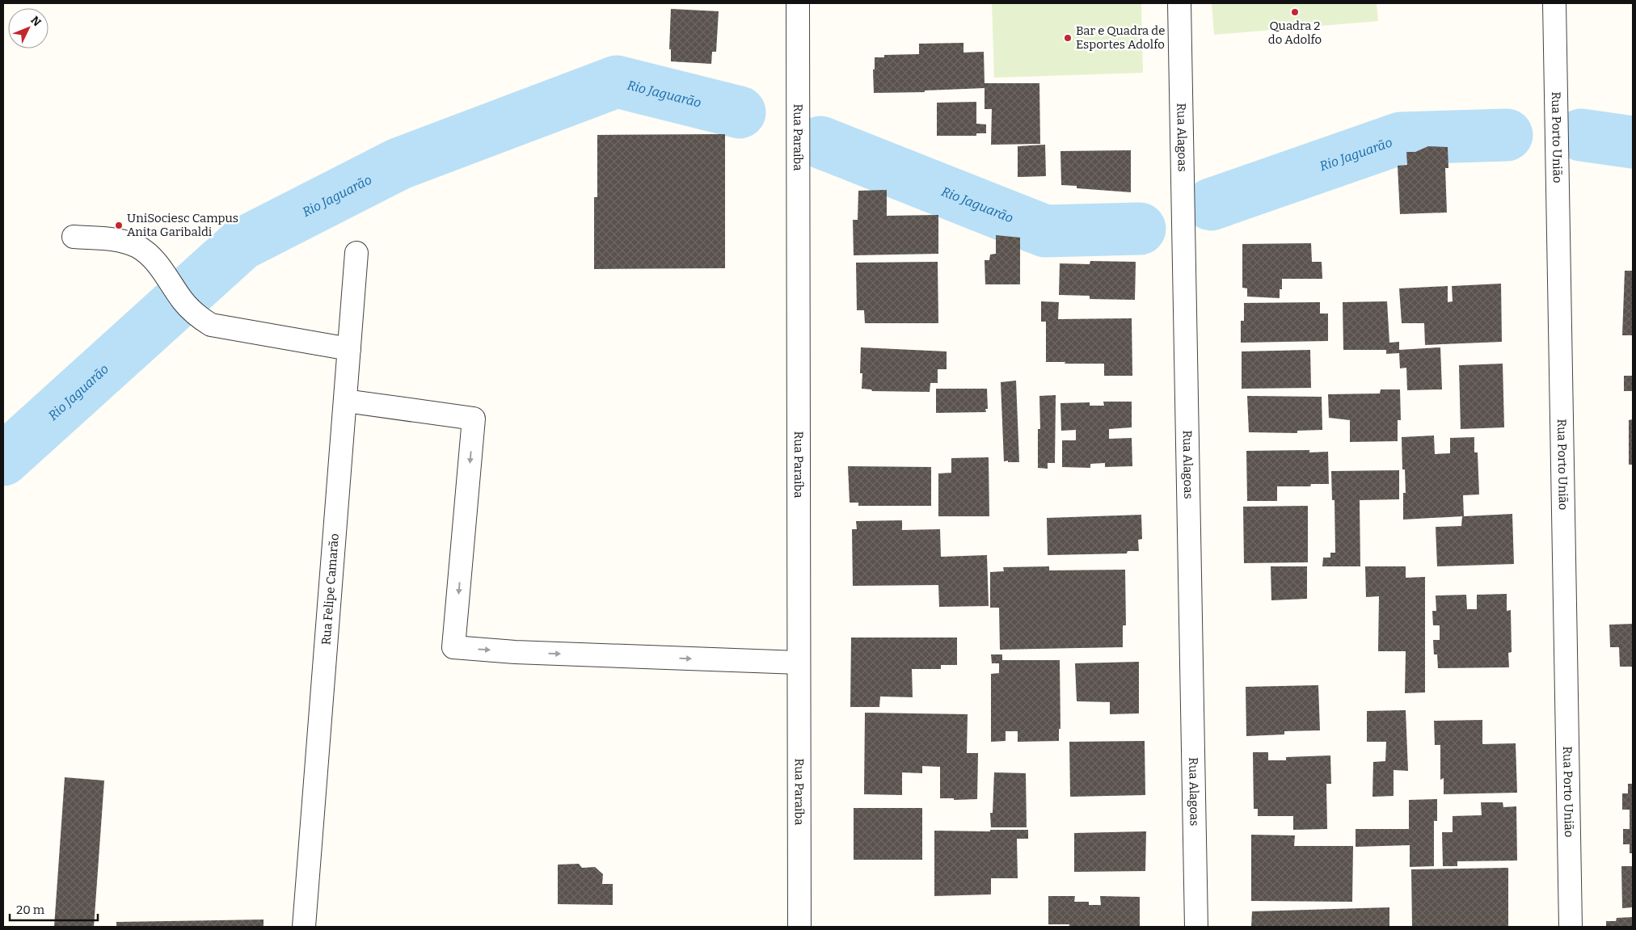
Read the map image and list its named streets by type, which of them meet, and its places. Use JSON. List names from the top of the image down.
{
  "streets": {
    "street": [
      "Rua Paraíba",
      "Rua Alagoas",
      "Rua Porto União",
      "Rua Felipe Camarão"
    ]
  },
  "water": ["Rio Jaguarão"],
  "places": ["Quadra 2 do Adolfo", "Bar e Quadra de Esportes Adolfo", "UniSociesc Campus Anita Garibaldi"],
  "scale_bar": "20 m",
  "north": "top right"
}
